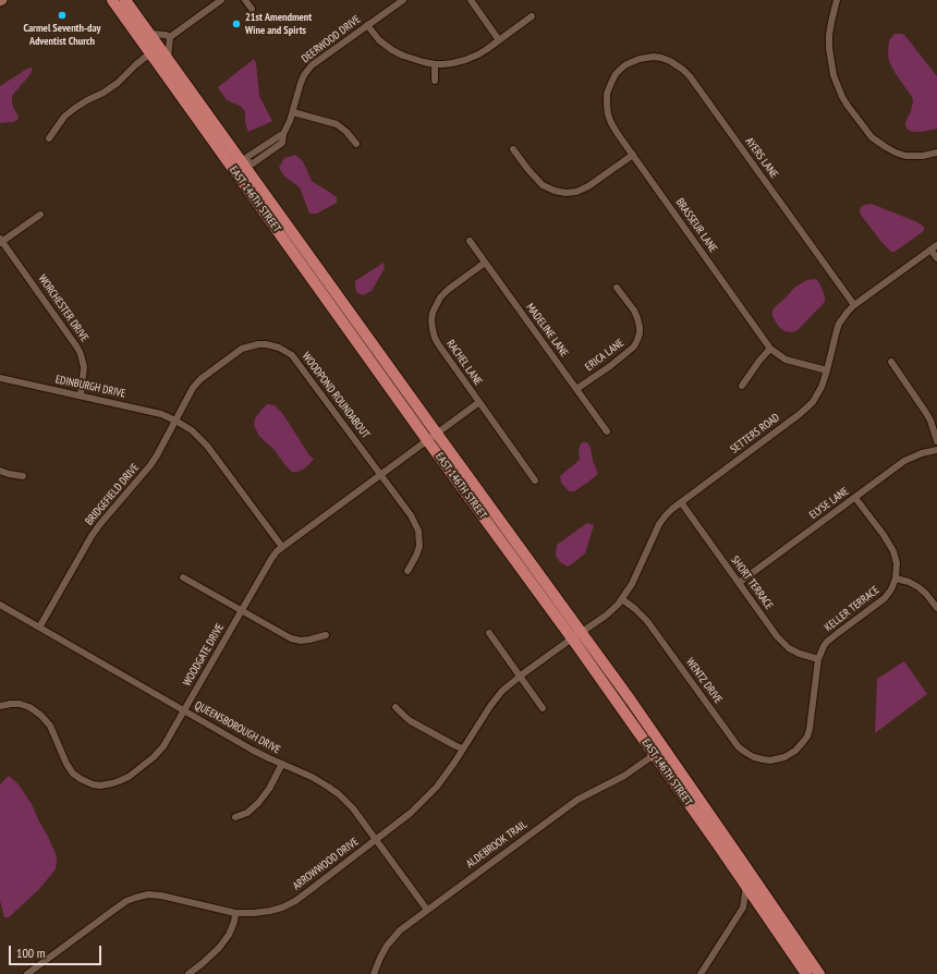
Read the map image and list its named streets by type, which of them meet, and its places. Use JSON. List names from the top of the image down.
{
  "streets": {
    "main road": ["EAST 146TH STREET"],
    "street": [
      "DEERWOOD DRIVE",
      "AYERS LANE",
      "BRASSEUR LANE",
      "WORCHESTER DRIVE",
      "MADELINE LANE",
      "ERICA LANE",
      "RACHEL LANE",
      "EDINBURGH DRIVE",
      "WOODPOND ROUNDABOUT",
      "SETTERS ROAD",
      "BRIDGEFIELD DRIVE",
      "ELYSE LANE",
      "SHORT TERRACE",
      "KELLER TERRACE",
      "WOODGATE DRIVE",
      "WENTZ DRIVE",
      "QUEENSBOROUGH DRIVE",
      "ALDEBROOK TRAIL",
      "ARROWWOOD DRIVE"
    ]
  },
  "crossings": [
    ["DEERWOOD DRIVE", "EAST 146TH STREET"],
    ["AYERS LANE", "BRASSEUR LANE"],
    ["AYERS LANE", "SETTERS ROAD"],
    ["EAST 146TH STREET", "SETTERS ROAD"],
    ["EAST 146TH STREET", "WOODGATE DRIVE"],
    ["EAST 146TH STREET", "ALDEBROOK TRAIL"],
    ["EAST 146TH STREET", "ARROWWOOD DRIVE"],
    ["BRASSEUR LANE", "SETTERS ROAD"],
    ["WORCHESTER DRIVE", "EDINBURGH DRIVE"],
    ["MADELINE LANE", "ERICA LANE"],
    ["MADELINE LANE", "RACHEL LANE"],
    ["RACHEL LANE", "WOODGATE DRIVE"],
    ["EDINBURGH DRIVE", "WOODPOND ROUNDABOUT"],
    ["EDINBURGH DRIVE", "BRIDGEFIELD DRIVE"],
    ["WOODPOND ROUNDABOUT", "BRIDGEFIELD DRIVE"],
    ["WOODPOND ROUNDABOUT", "WOODGATE DRIVE"],
    ["SETTERS ROAD", "SHORT TERRACE"],
    ["SETTERS ROAD", "WENTZ DRIVE"],
    ["SETTERS ROAD", "ARROWWOOD DRIVE"],
    ["BRIDGEFIELD DRIVE", "QUEENSBOROUGH DRIVE"],
    ["ELYSE LANE", "SHORT TERRACE"],
    ["SHORT TERRACE", "KELLER TERRACE"],
    ["KELLER TERRACE", "WENTZ DRIVE"],
    ["WOODGATE DRIVE", "QUEENSBOROUGH DRIVE"],
    ["QUEENSBOROUGH DRIVE", "ALDEBROOK TRAIL"],
    ["QUEENSBOROUGH DRIVE", "ARROWWOOD DRIVE"]
  ],
  "places": ["Carmel Seventh-day Adventist Church", "21st Amendment Wine and Spirts"],
  "scale_bar": "100 m"
}
